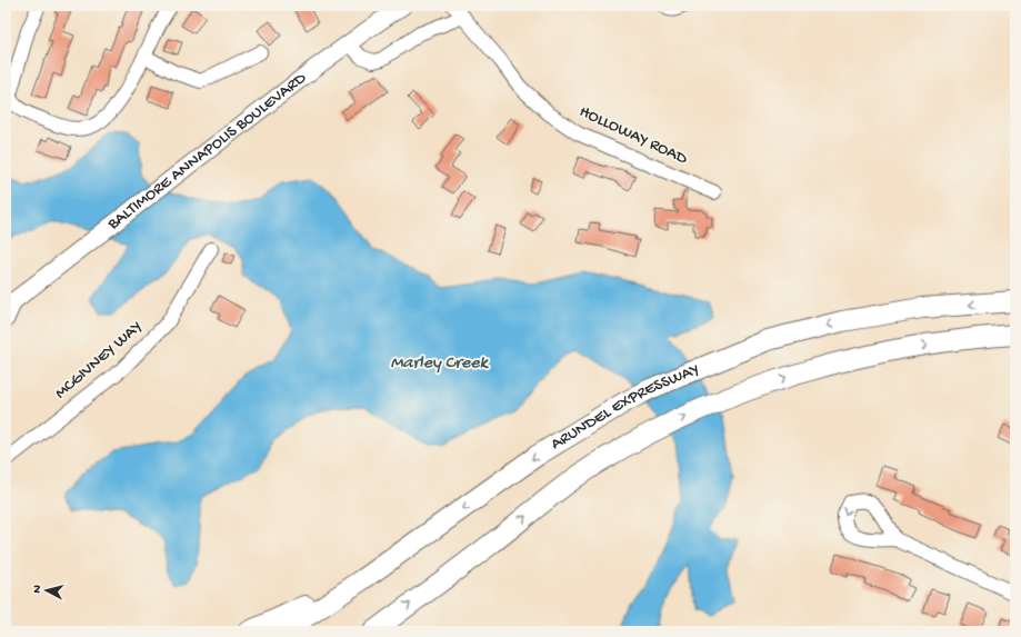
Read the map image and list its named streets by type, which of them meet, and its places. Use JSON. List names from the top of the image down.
{
  "streets": {
    "highway": ["ARUNDEL EXPRESSWAY"],
    "main road": ["BALTIMORE ANNAPOLIS BOULEVARD"],
    "street": ["HOLLOWAY ROAD", "MCGIVNEY WAY"]
  },
  "water": ["Marley Creek"],
  "north": "left"
}
